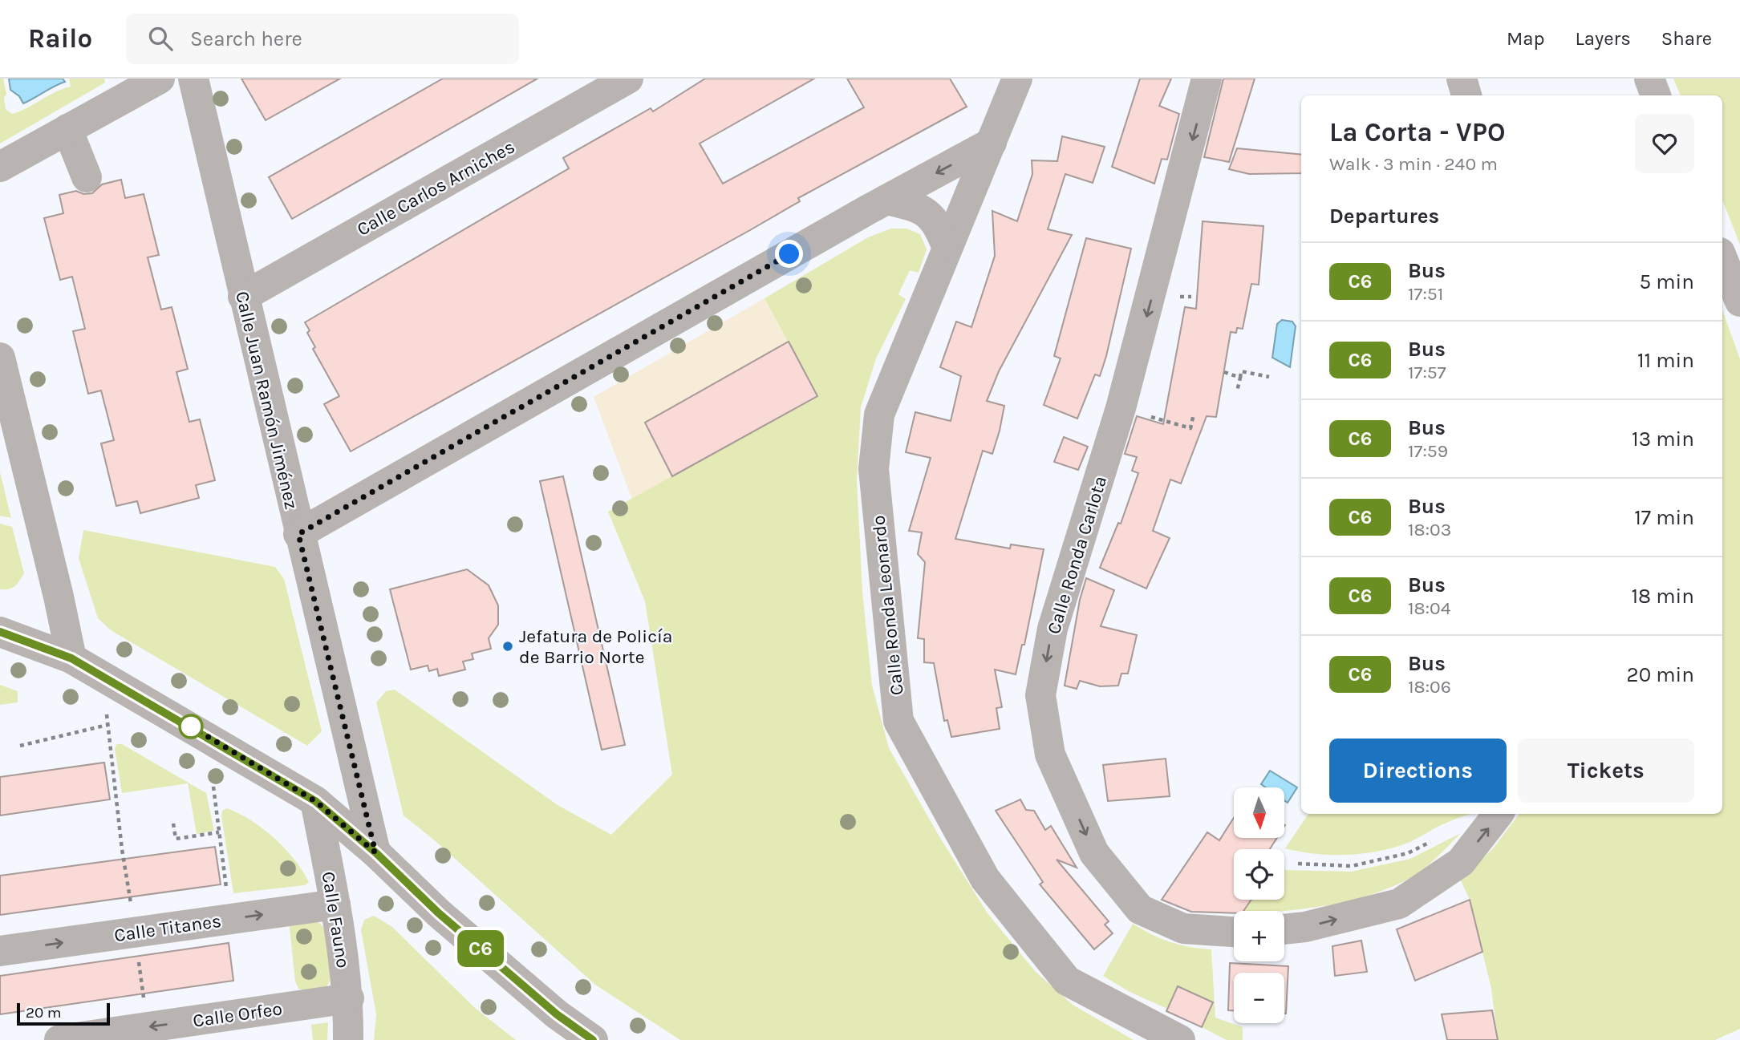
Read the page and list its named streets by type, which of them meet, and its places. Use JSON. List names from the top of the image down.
{
  "streets": {
    "street": [
      "Calle Carlos Arniches",
      "Calle Juan Ramón Jiménez",
      "Calle Ronda Carlota",
      "Calle Ronda Leonardo",
      "Calle Fauno",
      "Calle Titanes",
      "Calle Orfeo"
    ]
  },
  "crossings": [
    ["Calle Carlos Arniches", "Calle Juan Ramón Jiménez"],
    ["Calle Fauno", "Calle Titanes"],
    ["Calle Fauno", "Calle Orfeo"]
  ],
  "one_way": ["Calle Ronda Carlota", "Calle Titanes", "Calle Orfeo"],
  "places": ["Jefatura de Policía de Barrio Norte"],
  "lines": ["bus line C6"],
  "scale_bar": "20 m",
  "north": "bottom",
  "page": {
    "header": "Railo",
    "search": "Search here",
    "nav": ["Map", "Layers", "Share"],
    "on_map": "C6",
    "heading": [
      ["La Corta - VPO", "Walk · 3 min · 240 m"],
      "Departures"
    ],
    "list": [
      {
        "mark": "C6",
        "name": "Bus",
        "note": "17:51",
        "value": "5 min"
      },
      {
        "mark": "C6",
        "name": "Bus",
        "note": "17:57",
        "value": "11 min"
      },
      {
        "mark": "C6",
        "name": "Bus",
        "note": "17:59",
        "value": "13 min"
      },
      {
        "mark": "C6",
        "name": "Bus",
        "note": "18:03",
        "value": "17 min"
      },
      {
        "mark": "C6",
        "name": "Bus",
        "note": "18:04",
        "value": "18 min"
      },
      {
        "mark": "C6",
        "name": "Bus",
        "note": "18:06",
        "value": "20 min"
      }
    ],
    "buttons": ["Directions", "Tickets"],
    "map_buttons": ["+", "−"],
    "scale": "20 m"
  }
}
